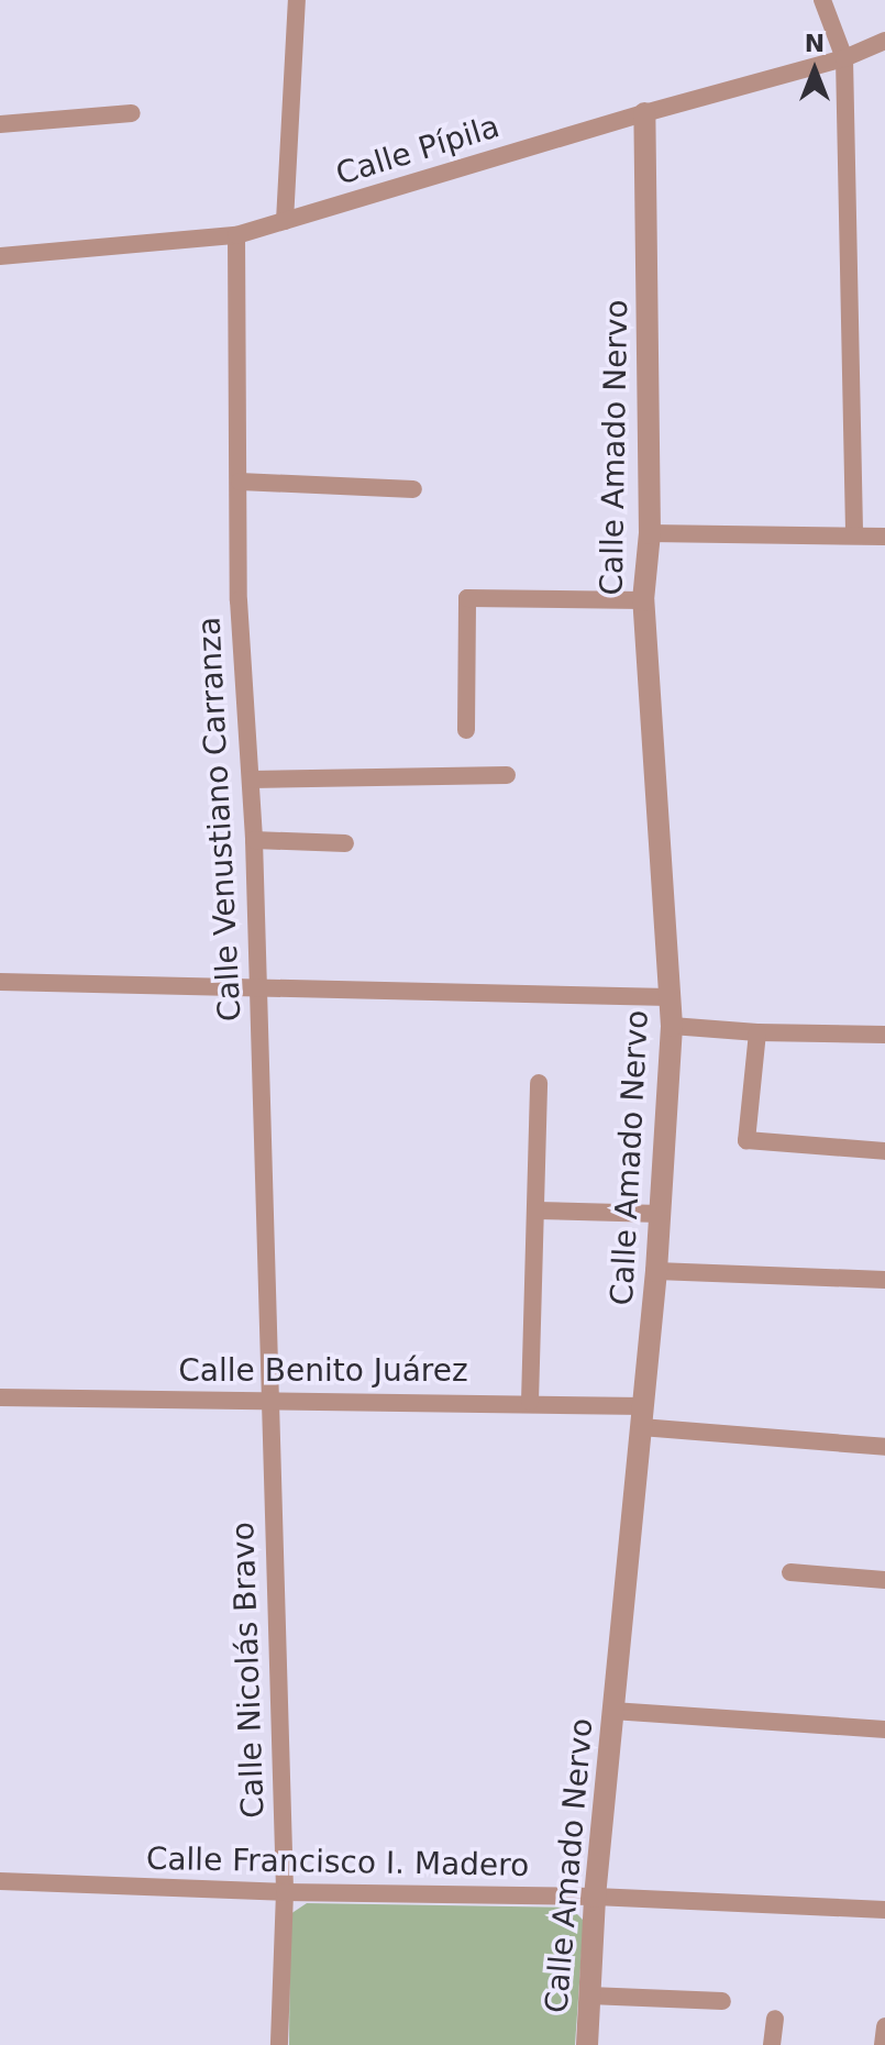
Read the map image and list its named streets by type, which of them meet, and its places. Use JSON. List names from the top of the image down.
{
  "streets": {
    "street": [
      "Calle Pípila",
      "Calle Amado Nervo",
      "Calle Venustiano Carranza",
      "Calle Benito Juárez",
      "Calle Nicolás Bravo",
      "Calle Francisco I. Madero"
    ]
  },
  "crossings": [
    ["Calle Pípila", "Calle Amado Nervo"],
    ["Calle Pípila", "Calle Venustiano Carranza"],
    ["Calle Amado Nervo", "Calle Benito Juárez"],
    ["Calle Amado Nervo", "Calle Francisco I. Madero"],
    ["Calle Venustiano Carranza", "Calle Benito Juárez"],
    ["Calle Venustiano Carranza", "Calle Nicolás Bravo"],
    ["Calle Benito Juárez", "Calle Nicolás Bravo"],
    ["Calle Nicolás Bravo", "Calle Francisco I. Madero"]
  ],
  "north": "top"
}
